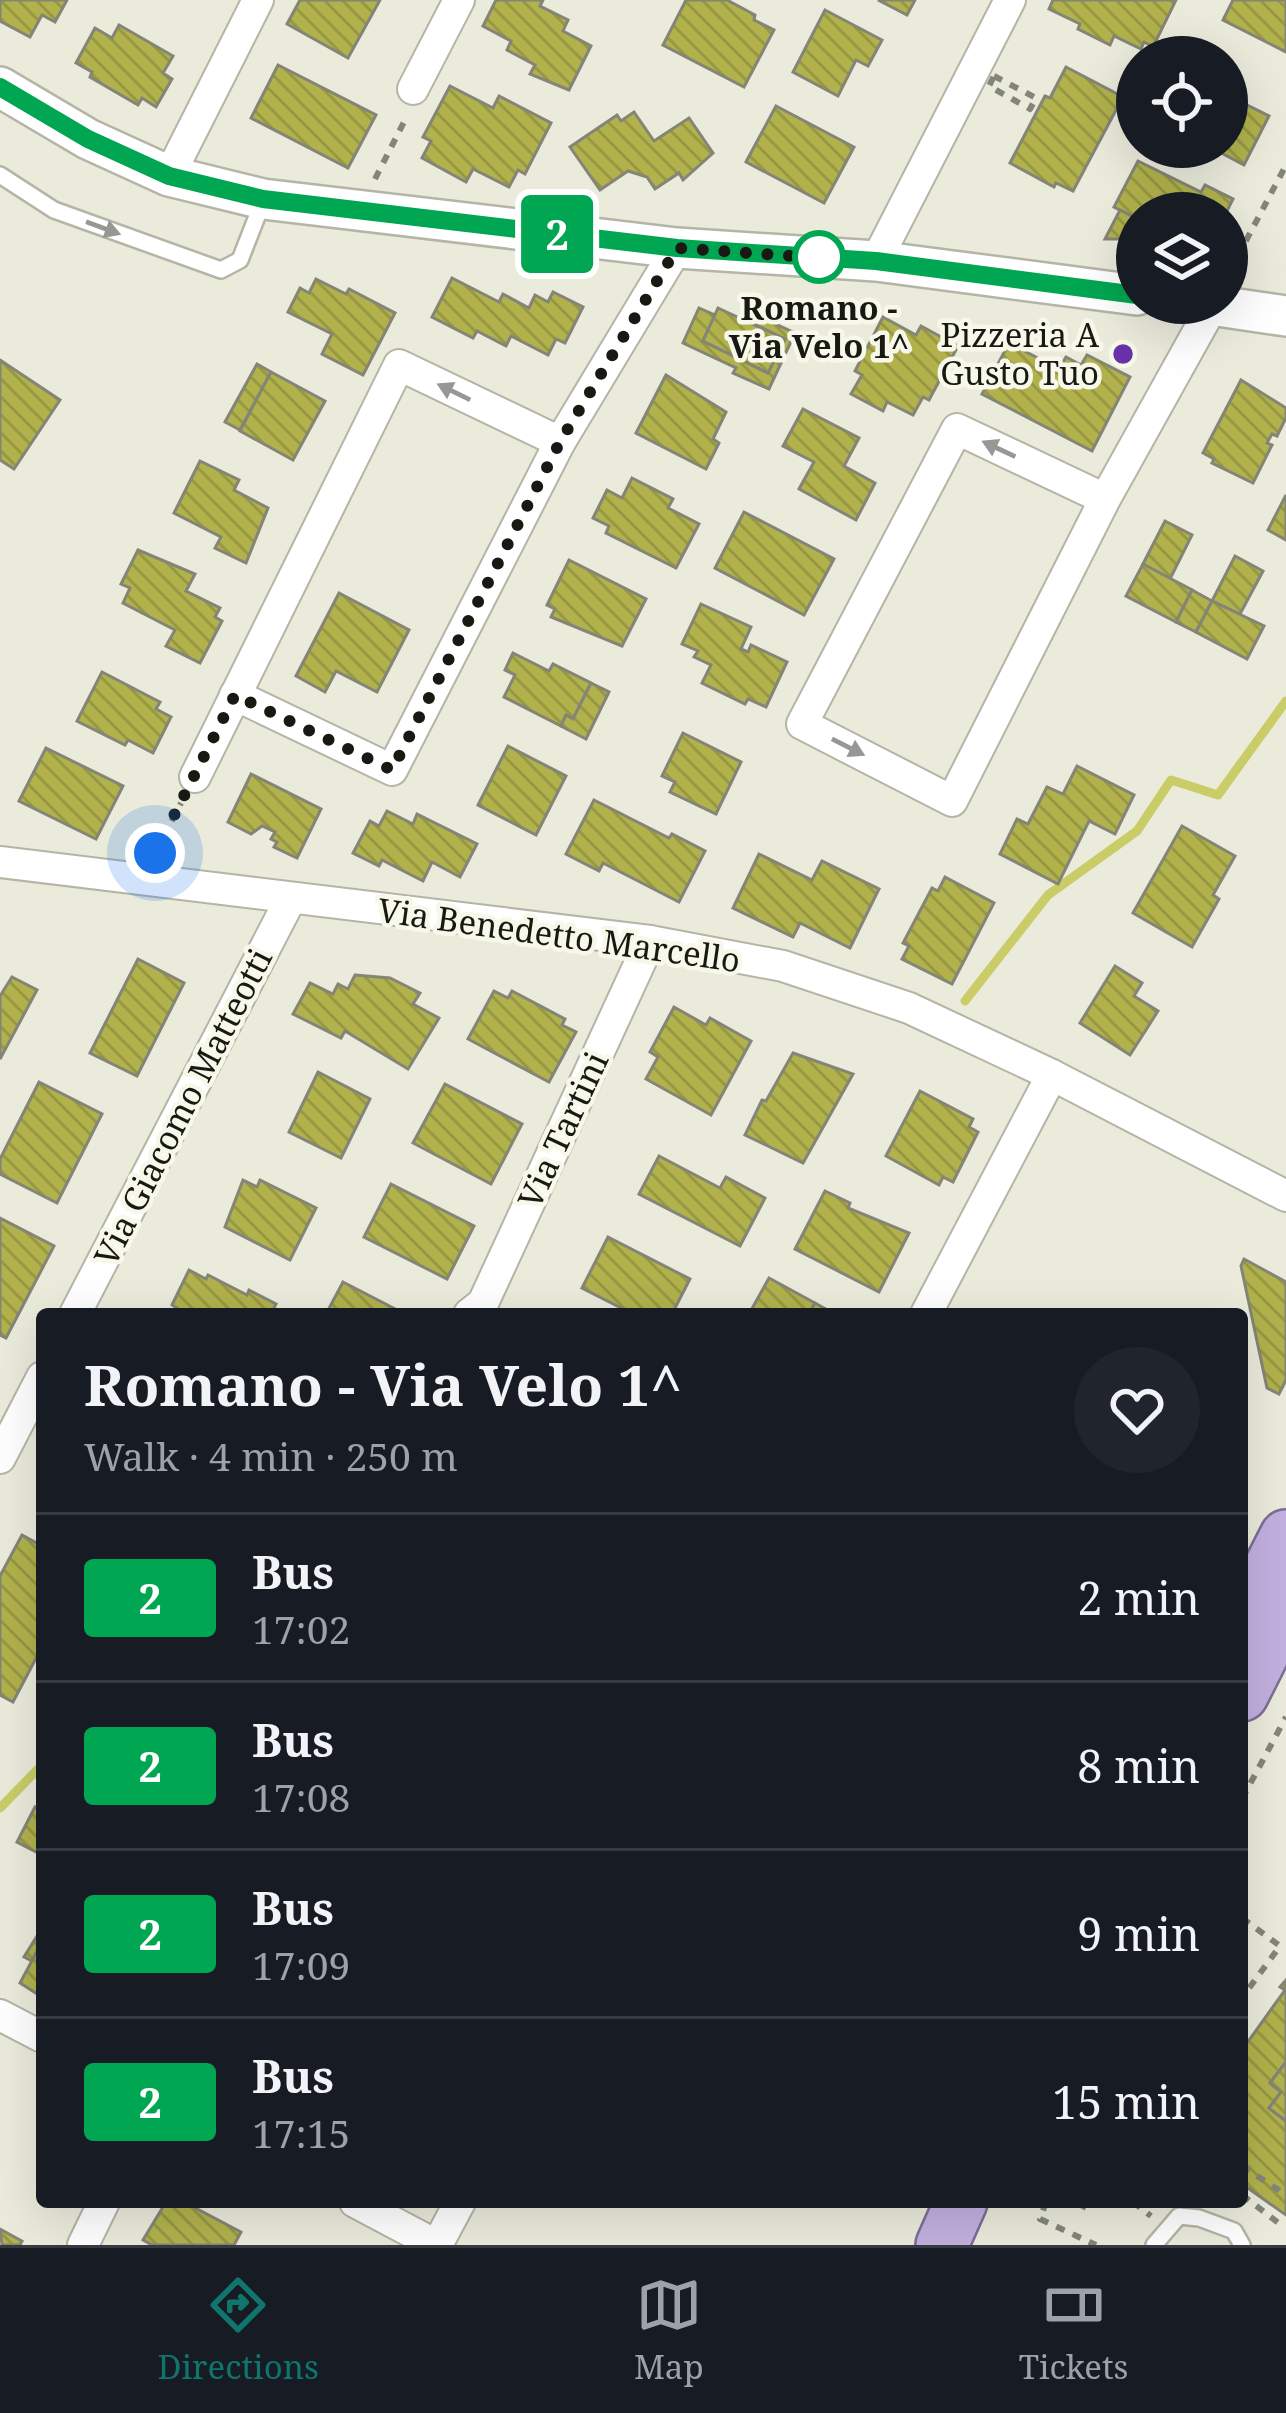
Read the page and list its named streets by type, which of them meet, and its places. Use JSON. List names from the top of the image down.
{
  "streets": {
    "street": ["Via Benedetto Marcello", "Via Giacomo Matteotti", "Via Tartini"]
  },
  "crossings": [
    ["Via Benedetto Marcello", "Via Giacomo Matteotti"],
    ["Via Benedetto Marcello", "Via Tartini"]
  ],
  "places": ["Romano - Via Velo 1^", "Pizzeria A Gusto Tuo"],
  "lines": ["bus line 2"],
  "page": {
    "on_map": "2",
    "heading": ["Romano - Via Velo 1^", "Walk · 4 min · 250 m"],
    "list": [
      {
        "mark": "2",
        "name": "Bus",
        "note": "17:02",
        "value": "2 min"
      },
      {
        "mark": "2",
        "name": "Bus",
        "note": "17:08",
        "value": "8 min"
      },
      {
        "mark": "2",
        "name": "Bus",
        "note": "17:09",
        "value": "9 min"
      },
      {
        "mark": "2",
        "name": "Bus",
        "note": "17:15",
        "value": "15 min"
      }
    ],
    "tabs": ["Directions", "Map", "Tickets"]
  }
}
